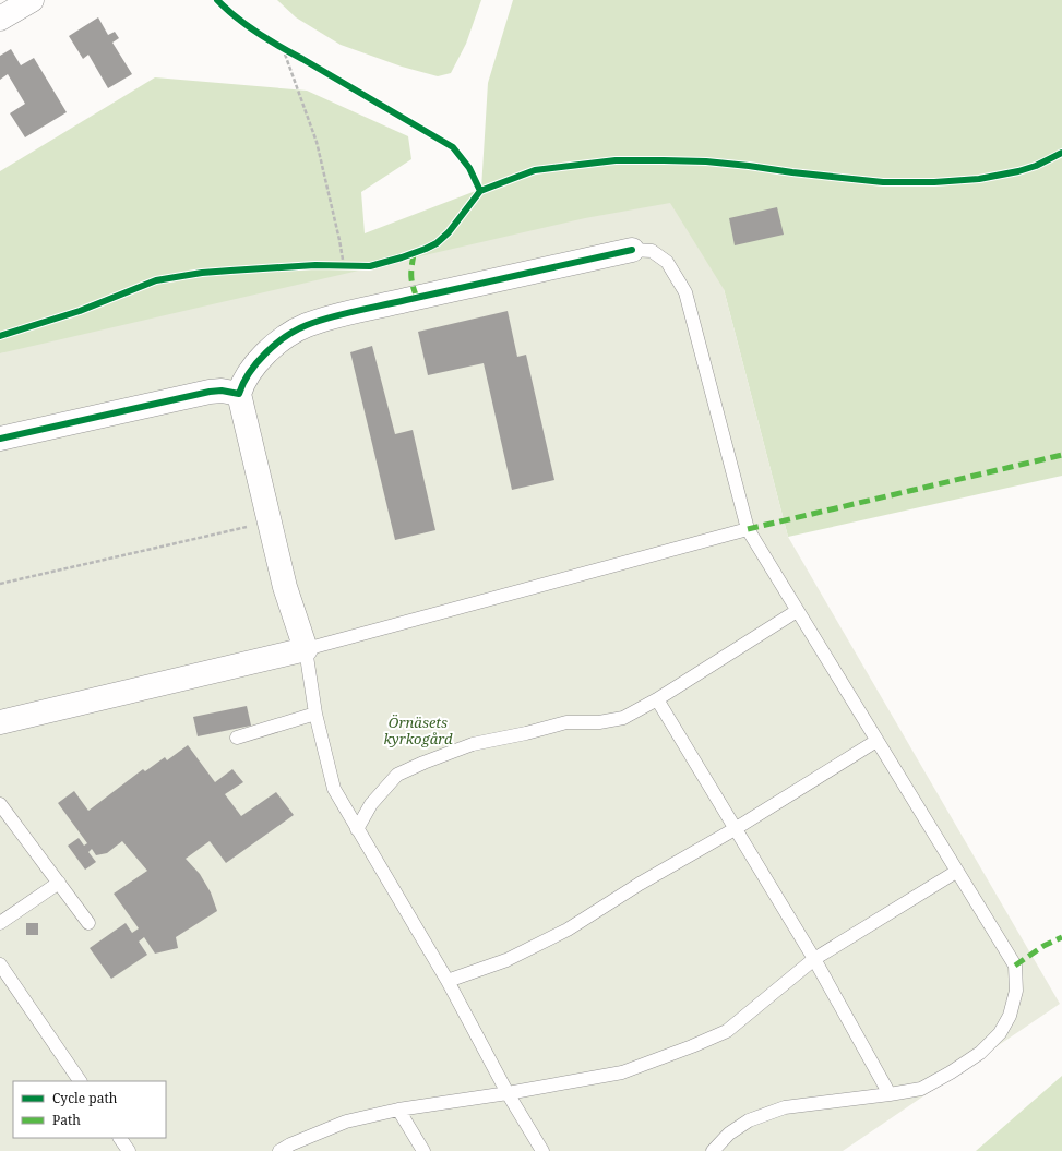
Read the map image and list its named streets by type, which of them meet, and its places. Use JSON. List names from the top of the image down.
{
  "parks": ["Örnäsets kyrkogård"],
  "legend": ["Cycle path", "Path"]
}
